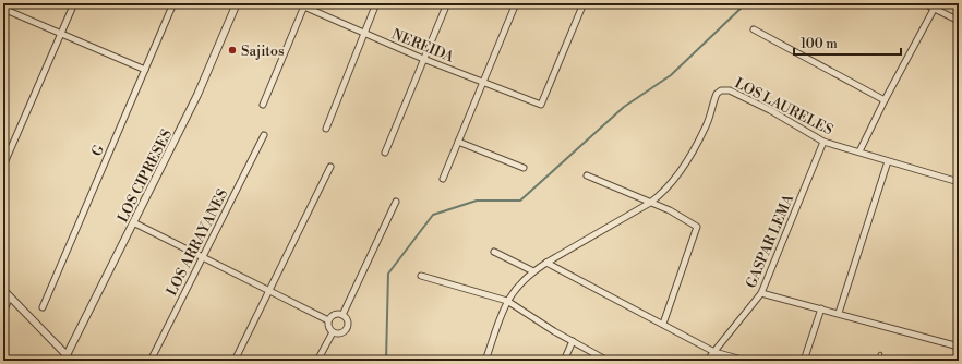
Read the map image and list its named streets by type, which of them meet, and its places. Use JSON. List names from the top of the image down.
{
  "streets": {
    "street": [
      "NEREIDA",
      "LOS LAURELES",
      "G",
      "LOS CIPRESES",
      "GASPAR LEMA",
      "LOS ARRAYANES"
    ]
  },
  "crossings": [
    ["LOS LAURELES", "GASPAR LEMA"]
  ],
  "places": ["Sajitos"],
  "scale_bar": "100 m"
}
